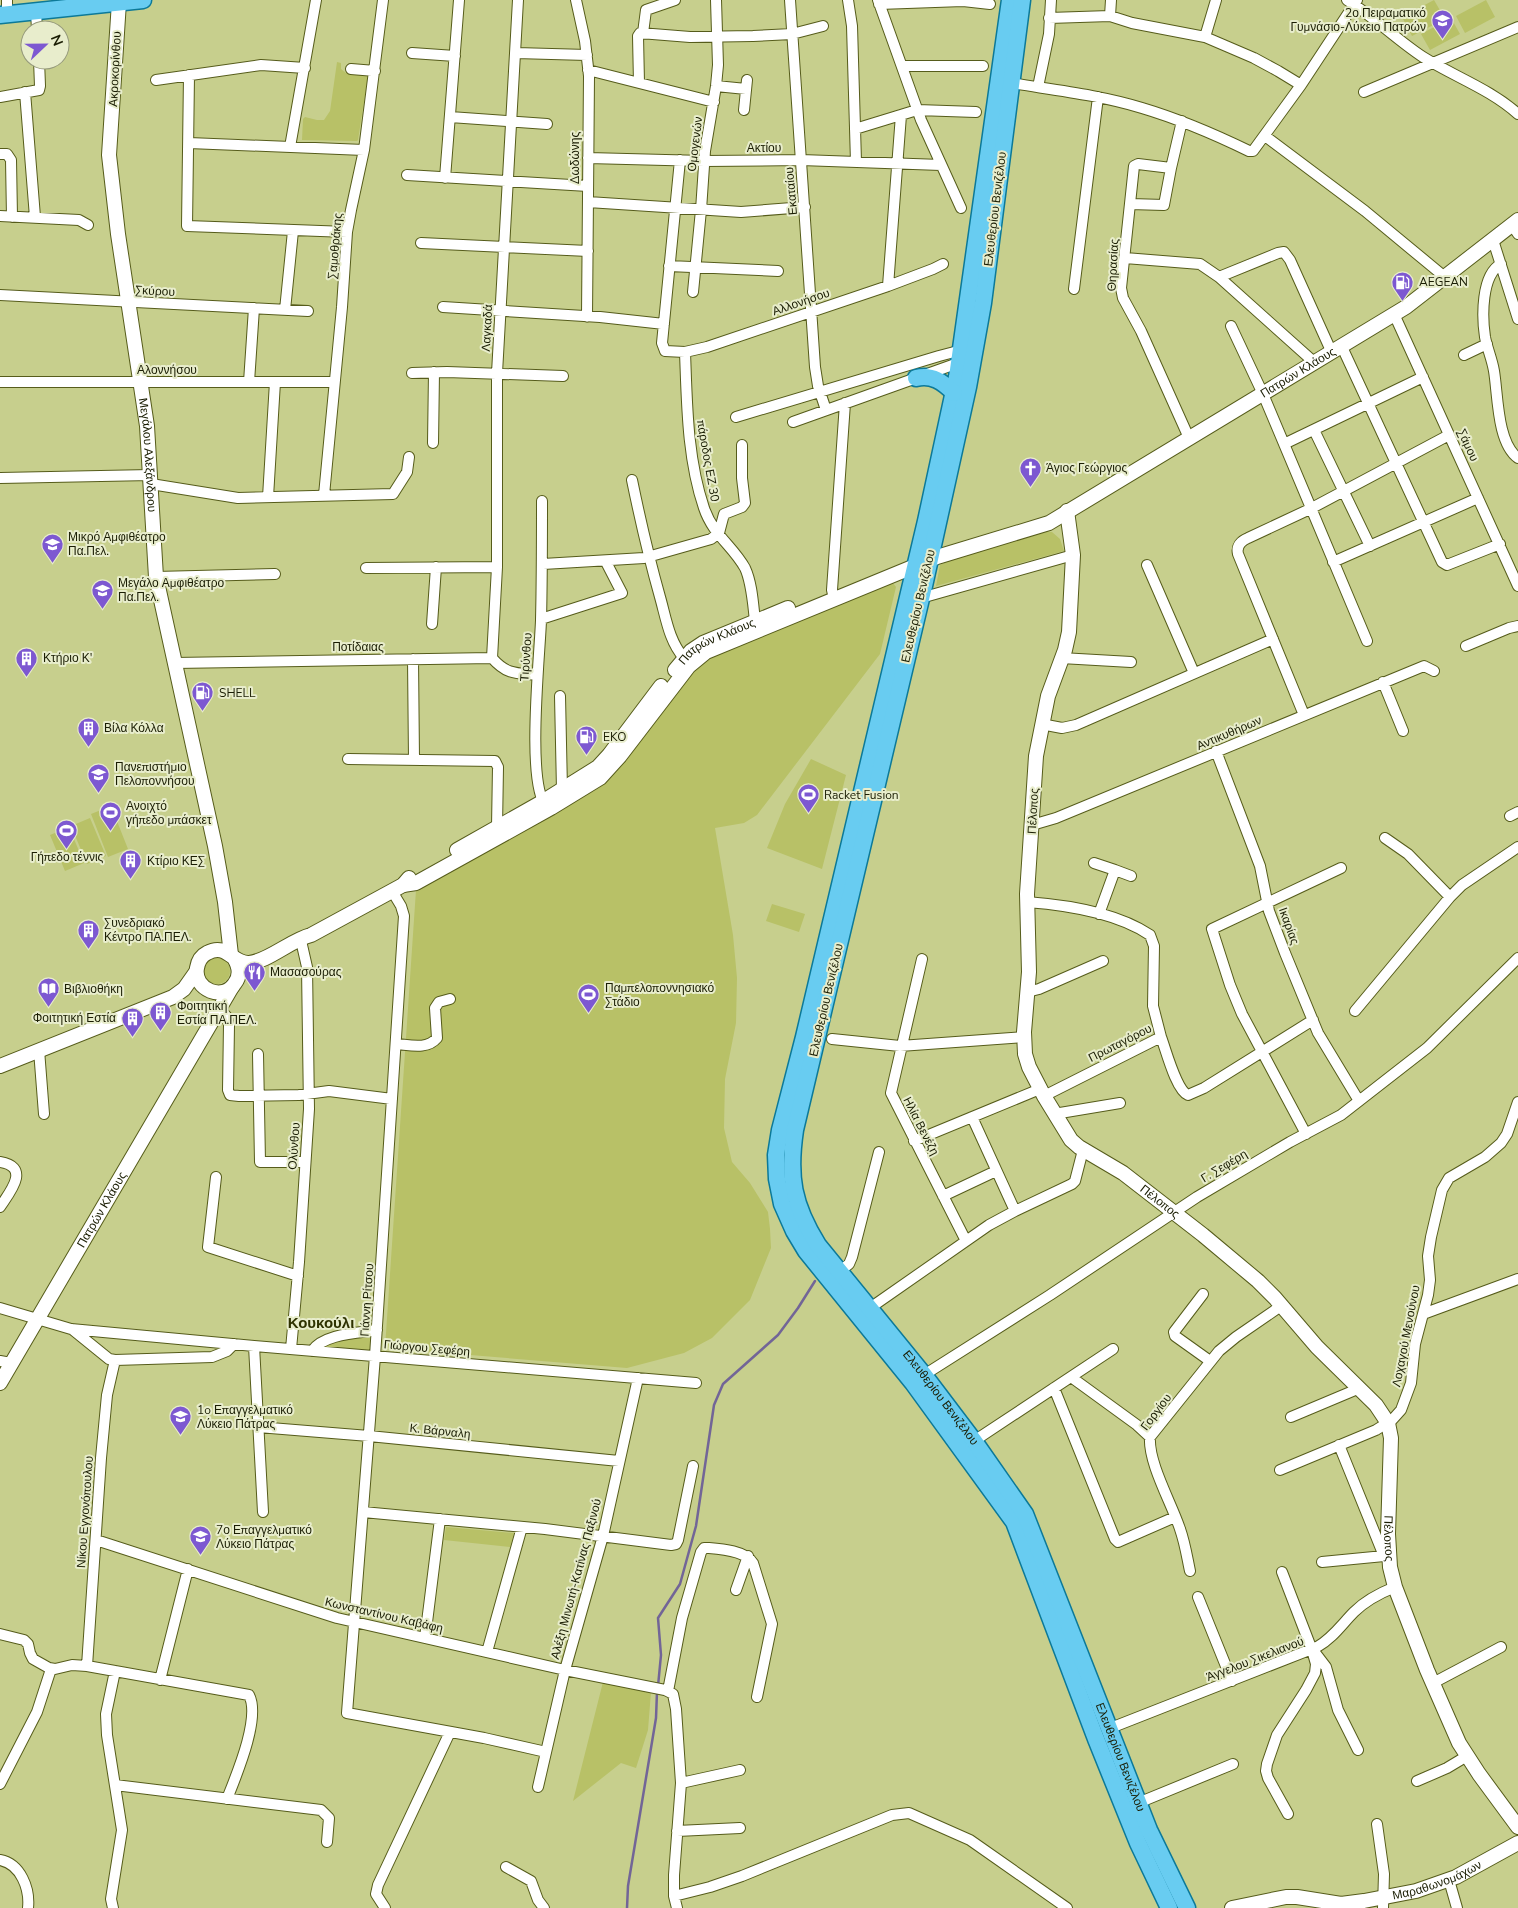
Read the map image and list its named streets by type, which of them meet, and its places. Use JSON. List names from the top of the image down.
{
  "streets": {
    "main road": [
      "Ακροκορίνθου",
      "Ελευθερίου Βενιζέλου",
      "Πατρών Κλάους",
      "Μεγάλου Αλεξάνδρου",
      "Πέλοπος",
      "Μαραθωνομάχων"
    ],
    "street": [
      "Ομογενών",
      "Ακτίου",
      "Δωδώνης",
      "Εκαταίου",
      "Σαμοθράκης",
      "Θηρασίας",
      "Σκύρου",
      "Αλλονήσου",
      "Λαγκαδά",
      "Αλοννήσου",
      "Σάμου",
      "πάροδος ΕΖ 30",
      "Ποτίδαιας",
      "Τιρύνθου",
      "Αντικυθήρων",
      "Ικαρίας",
      "Πρωταγόρου",
      "Ηλία Βενέζη",
      "Ολύνθου",
      "Γ. Σεφέρη",
      "Γιάννη Ρίτσου",
      "Λοχαγού Μενούνου",
      "Γιώργου Σεφέρη",
      "Γοργίου",
      "Κ. Βάρναλη",
      "Νίκου Εγγονόπουλου",
      "Αλέξη Μινωτή-Κατίνας Παξινού",
      "Κωνσταντίνου Καβάφη",
      "Άγγελου Σικελιανού"
    ]
  },
  "crossings": [
    ["Ακροκορίνθου", "Μεγάλου Αλεξάνδρου"],
    ["Ομογενών", "Ακτίου"],
    ["Ακτίου", "Δωδώνης"],
    ["Ακτίου", "Εκαταίου"],
    ["Εκαταίου", "Αλλονήσου"],
    ["Ελευθερίου Βενιζέλου", "Πατρών Κλάους"],
    ["Ελευθερίου Βενιζέλου", "Γ. Σεφέρη"],
    ["Ελευθερίου Βενιζέλου", "Άγγελου Σικελιανού"],
    ["Σαμοθράκης", "Αλοννήσου"],
    ["Θηρασίας", "Πατρών Κλάους"],
    ["Σκύρου", "Μεγάλου Αλεξάνδρου"],
    ["Αλλονήσου", "πάροδος ΕΖ 30"],
    ["Λαγκαδά", "Ποτίδαιας"],
    ["Αλοννήσου", "Μεγάλου Αλεξάνδρου"],
    ["Πατρών Κλάους", "Σάμου"],
    ["Πατρών Κλάους", "πάροδος ΕΖ 30"],
    ["Πατρών Κλάους", "Τιρύνθου"],
    ["Πατρών Κλάους", "Πέλοπος"],
    ["Πατρών Κλάους", "Ολύνθου"],
    ["Πατρών Κλάους", "Γιάννη Ρίτσου"],
    ["Πατρών Κλάους", "Γιώργου Σεφέρη"],
    ["Μεγάλου Αλεξάνδρου", "Ποτίδαιας"],
    ["Αντικυθήρων", "Πέλοπος"],
    ["Αντικυθήρων", "Ικαρίας"],
    ["Πέλοπος", "Πρωταγόρου"],
    ["Πέλοπος", "Γ. Σεφέρη"],
    ["Πέλοπος", "Λοχαγού Μενούνου"],
    ["Πέλοπος", "Γοργίου"],
    ["Πέλοπος", "Άγγελου Σικελιανού"],
    ["Ικαρίας", "Γ. Σεφέρη"],
    ["Πρωταγόρου", "Ηλία Βενέζη"],
    ["Ολύνθου", "Γιώργου Σεφέρη"],
    ["Γιάννη Ρίτσου", "Γιώργου Σεφέρη"],
    ["Γιάννη Ρίτσου", "Κ. Βάρναλη"],
    ["Γιάννη Ρίτσου", "Κωνσταντίνου Καβάφη"],
    ["Γιώργου Σεφέρη", "Αλέξη Μινωτή-Κατίνας Παξινού"],
    ["Κ. Βάρναλη", "Αλέξη Μινωτή-Κατίνας Παξινού"],
    ["Νίκου Εγγονόπουλου", "Κωνσταντίνου Καβάφη"],
    ["Αλέξη Μινωτή-Κατίνας Παξινού", "Κωνσταντίνου Καβάφη"]
  ],
  "districts": ["Κουκούλι"],
  "places": {
    "school or university": [
      "2ο Πειραματικό Γυμνάσιο-Λύκειο Πατρών",
      "Μικρό Αμφιθέατρο Πα.Πελ.",
      "Μεγάλο Αμφιθέατρο Πα.Πελ.",
      "Πανεπιστήμιο Πελοποννήσου",
      "1o Επαγγελματικό Λύκειο Πάτρας",
      "7ο Επαγγελματικό Λύκειο Πάτρας"
    ],
    "fuel station": ["AEGEAN", "SHELL", "EKO"],
    "church": ["Άγιος Γεώργιος"],
    "building": [
      "Κτήριο Κ'",
      "Βίλα Κόλλα",
      "Κτίριο ΚΕΣ",
      "Συνεδριακό Κέντρο ΠΑ.ΠΕΛ.",
      "Φοιτητική Εστία ΠΑ.ΠΕΛ.",
      "Φοιτητική Εστία"
    ],
    "sports": [
      "Racket Fusion",
      "Ανοιχτό γήπεδο μπάσκετ",
      "Γήπεδο τέννις",
      "Παμπελοποννησιακό Στάδιο"
    ],
    "restaurant": ["Μασασούρας"],
    "library": ["Βιβλιοθήκη"]
  },
  "north": "right"
}
